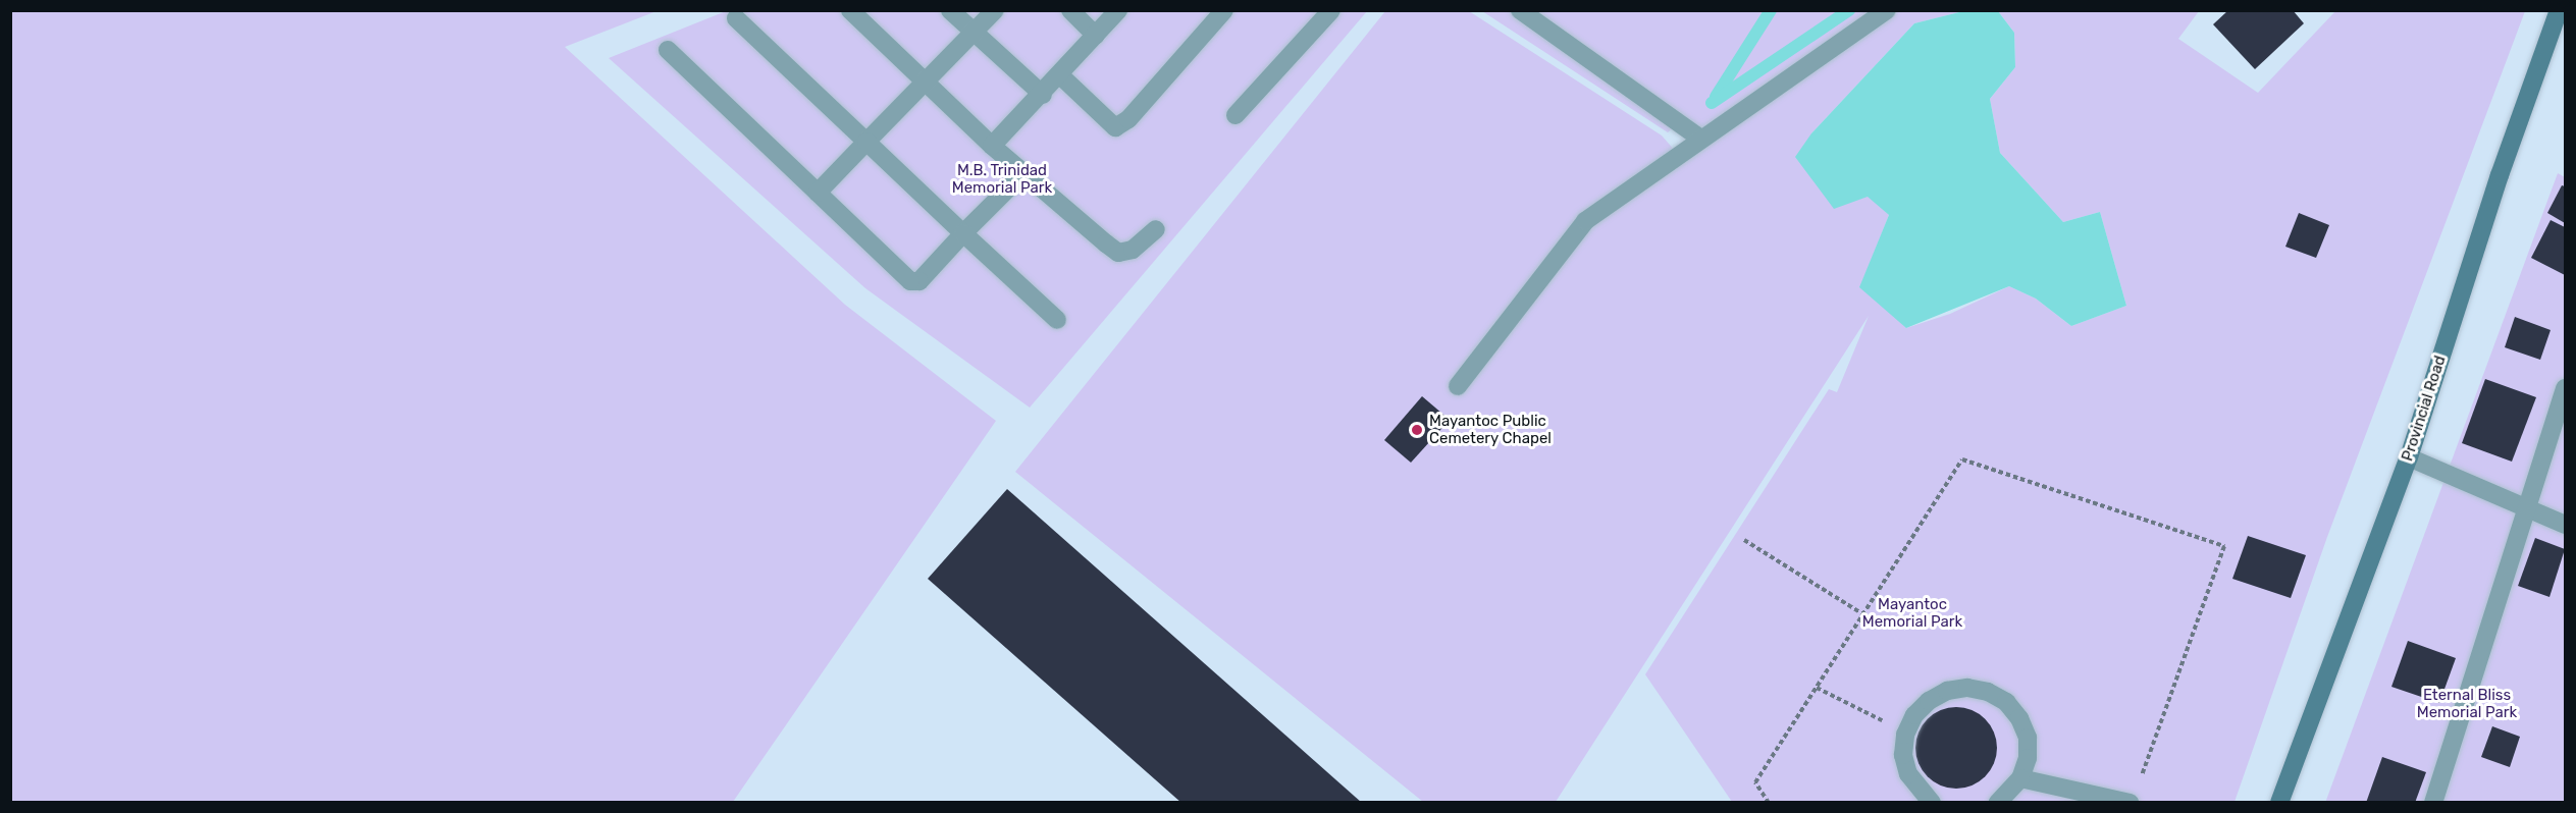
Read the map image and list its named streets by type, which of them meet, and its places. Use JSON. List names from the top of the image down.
{
  "streets": {
    "main road": ["Provincial Road"]
  },
  "parks": ["M.B. Trinidad Memorial Park", "Mayantoc Memorial Park", "Eternal Bliss Memorial Park"],
  "places": ["Mayantoc Public Cemetery Chapel"]
}
